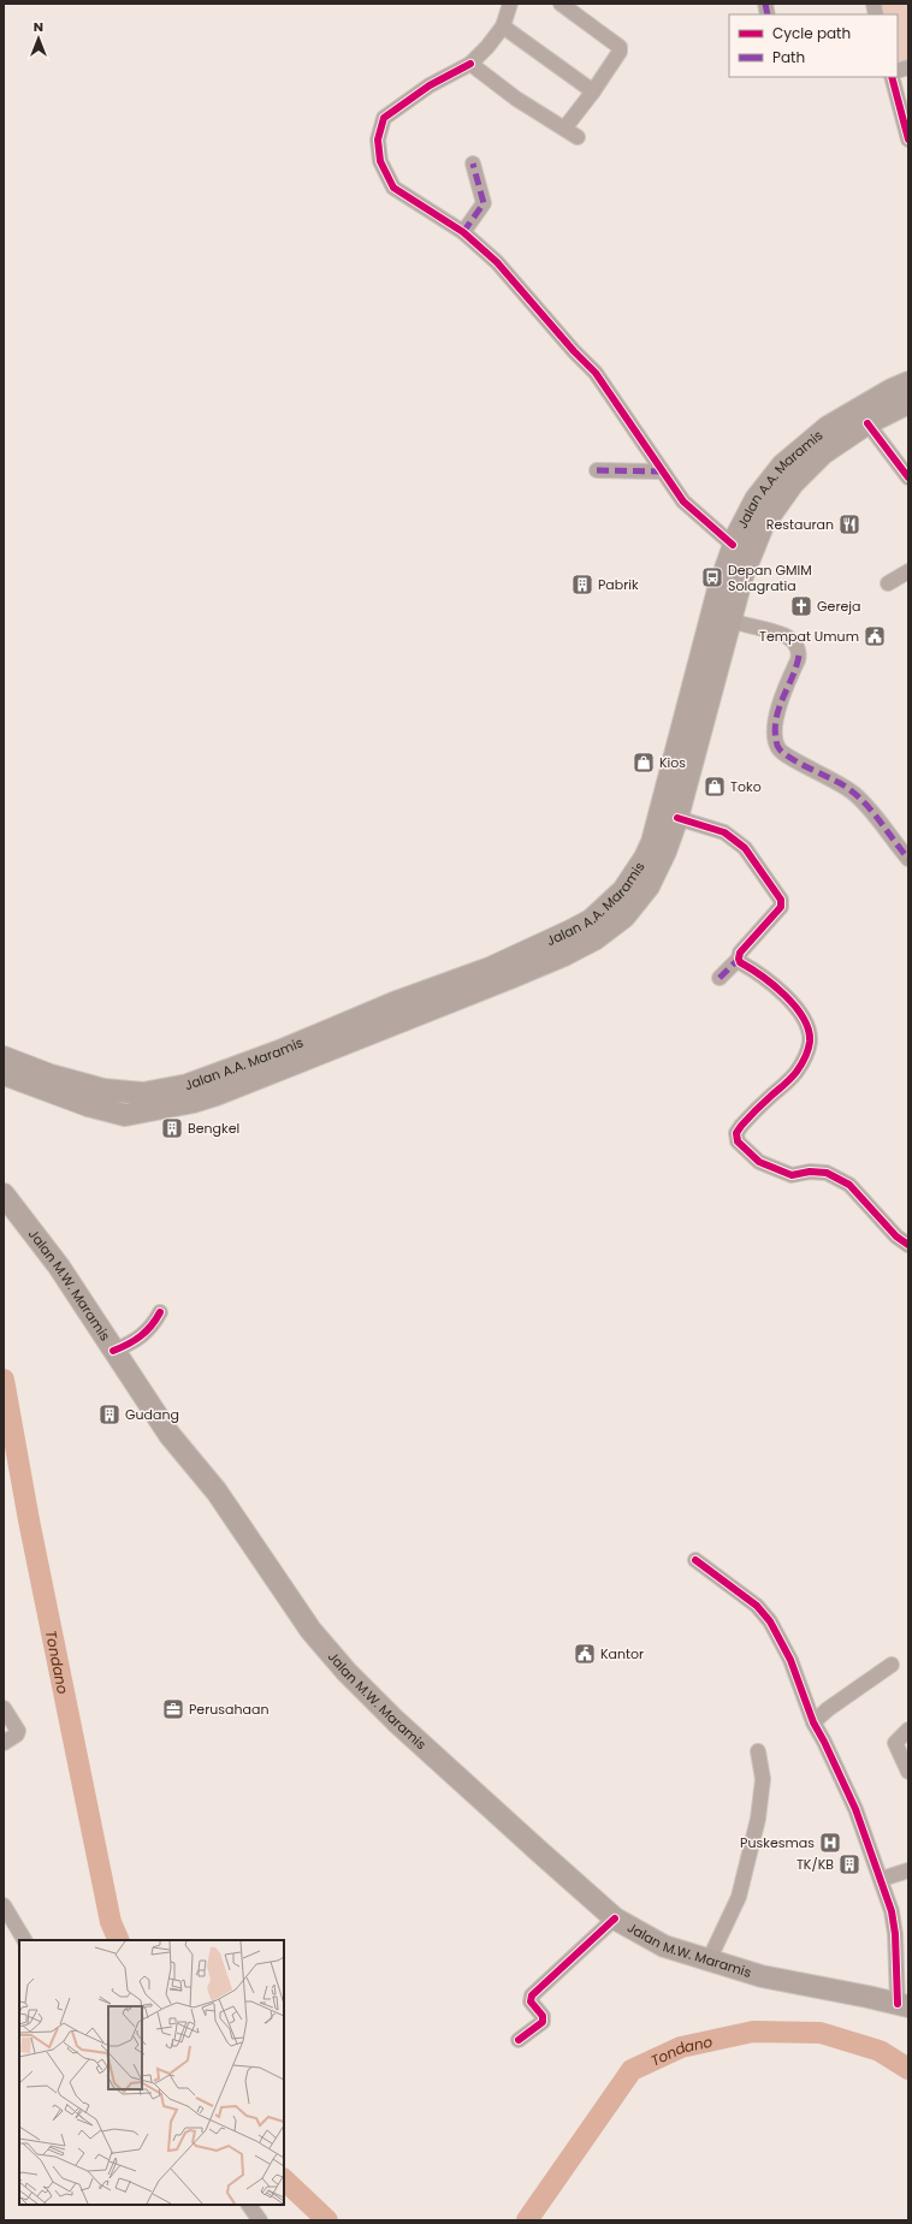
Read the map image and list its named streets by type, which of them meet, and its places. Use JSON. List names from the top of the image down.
{
  "streets": {
    "highway": ["Jalan A.A. Maramis", "Jalan M.W. Maramis"]
  },
  "water": ["Tondano"],
  "places": {
    "restaurant": ["Restauran"],
    "bus stop": ["Depan GMIM Solagratia"],
    "building": [
      "Pabrik",
      "Bengkel",
      "Gudang",
      "TK/KB"
    ],
    "church": ["Gereja"],
    "public building": ["Tempat Umum", "Kantor"],
    "shop": ["Kios", "Toko"],
    "office": ["Perusahaan"],
    "hospital": ["Puskesmas"]
  },
  "legend": ["Cycle path", "Path"],
  "north": "top"
}
